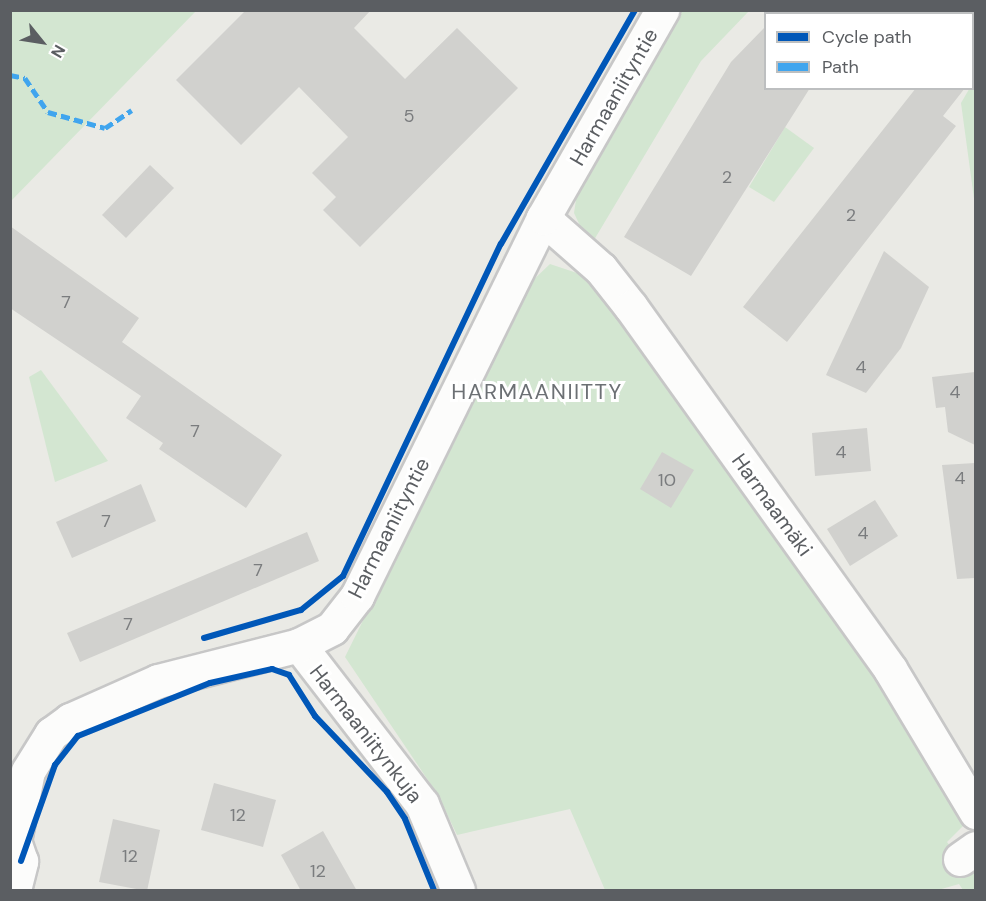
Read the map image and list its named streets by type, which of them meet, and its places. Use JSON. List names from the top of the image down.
{
  "streets": {
    "street": ["Harmaaniityntie", "Harmaamäki", "Harmaaniitynkuja"]
  },
  "crossings": [
    ["Harmaaniityntie", "Harmaamäki"],
    ["Harmaaniityntie", "Harmaaniitynkuja"]
  ],
  "districts": ["HARMAANIITTY"],
  "house_numbers": [
    "5",
    "2",
    "2",
    "7",
    "4",
    "4",
    "7",
    "4",
    "4",
    "10",
    "7",
    "4",
    "7",
    "7",
    "12",
    "12",
    "12"
  ],
  "legend": ["Cycle path", "Path"],
  "north": "bottom right"
}
